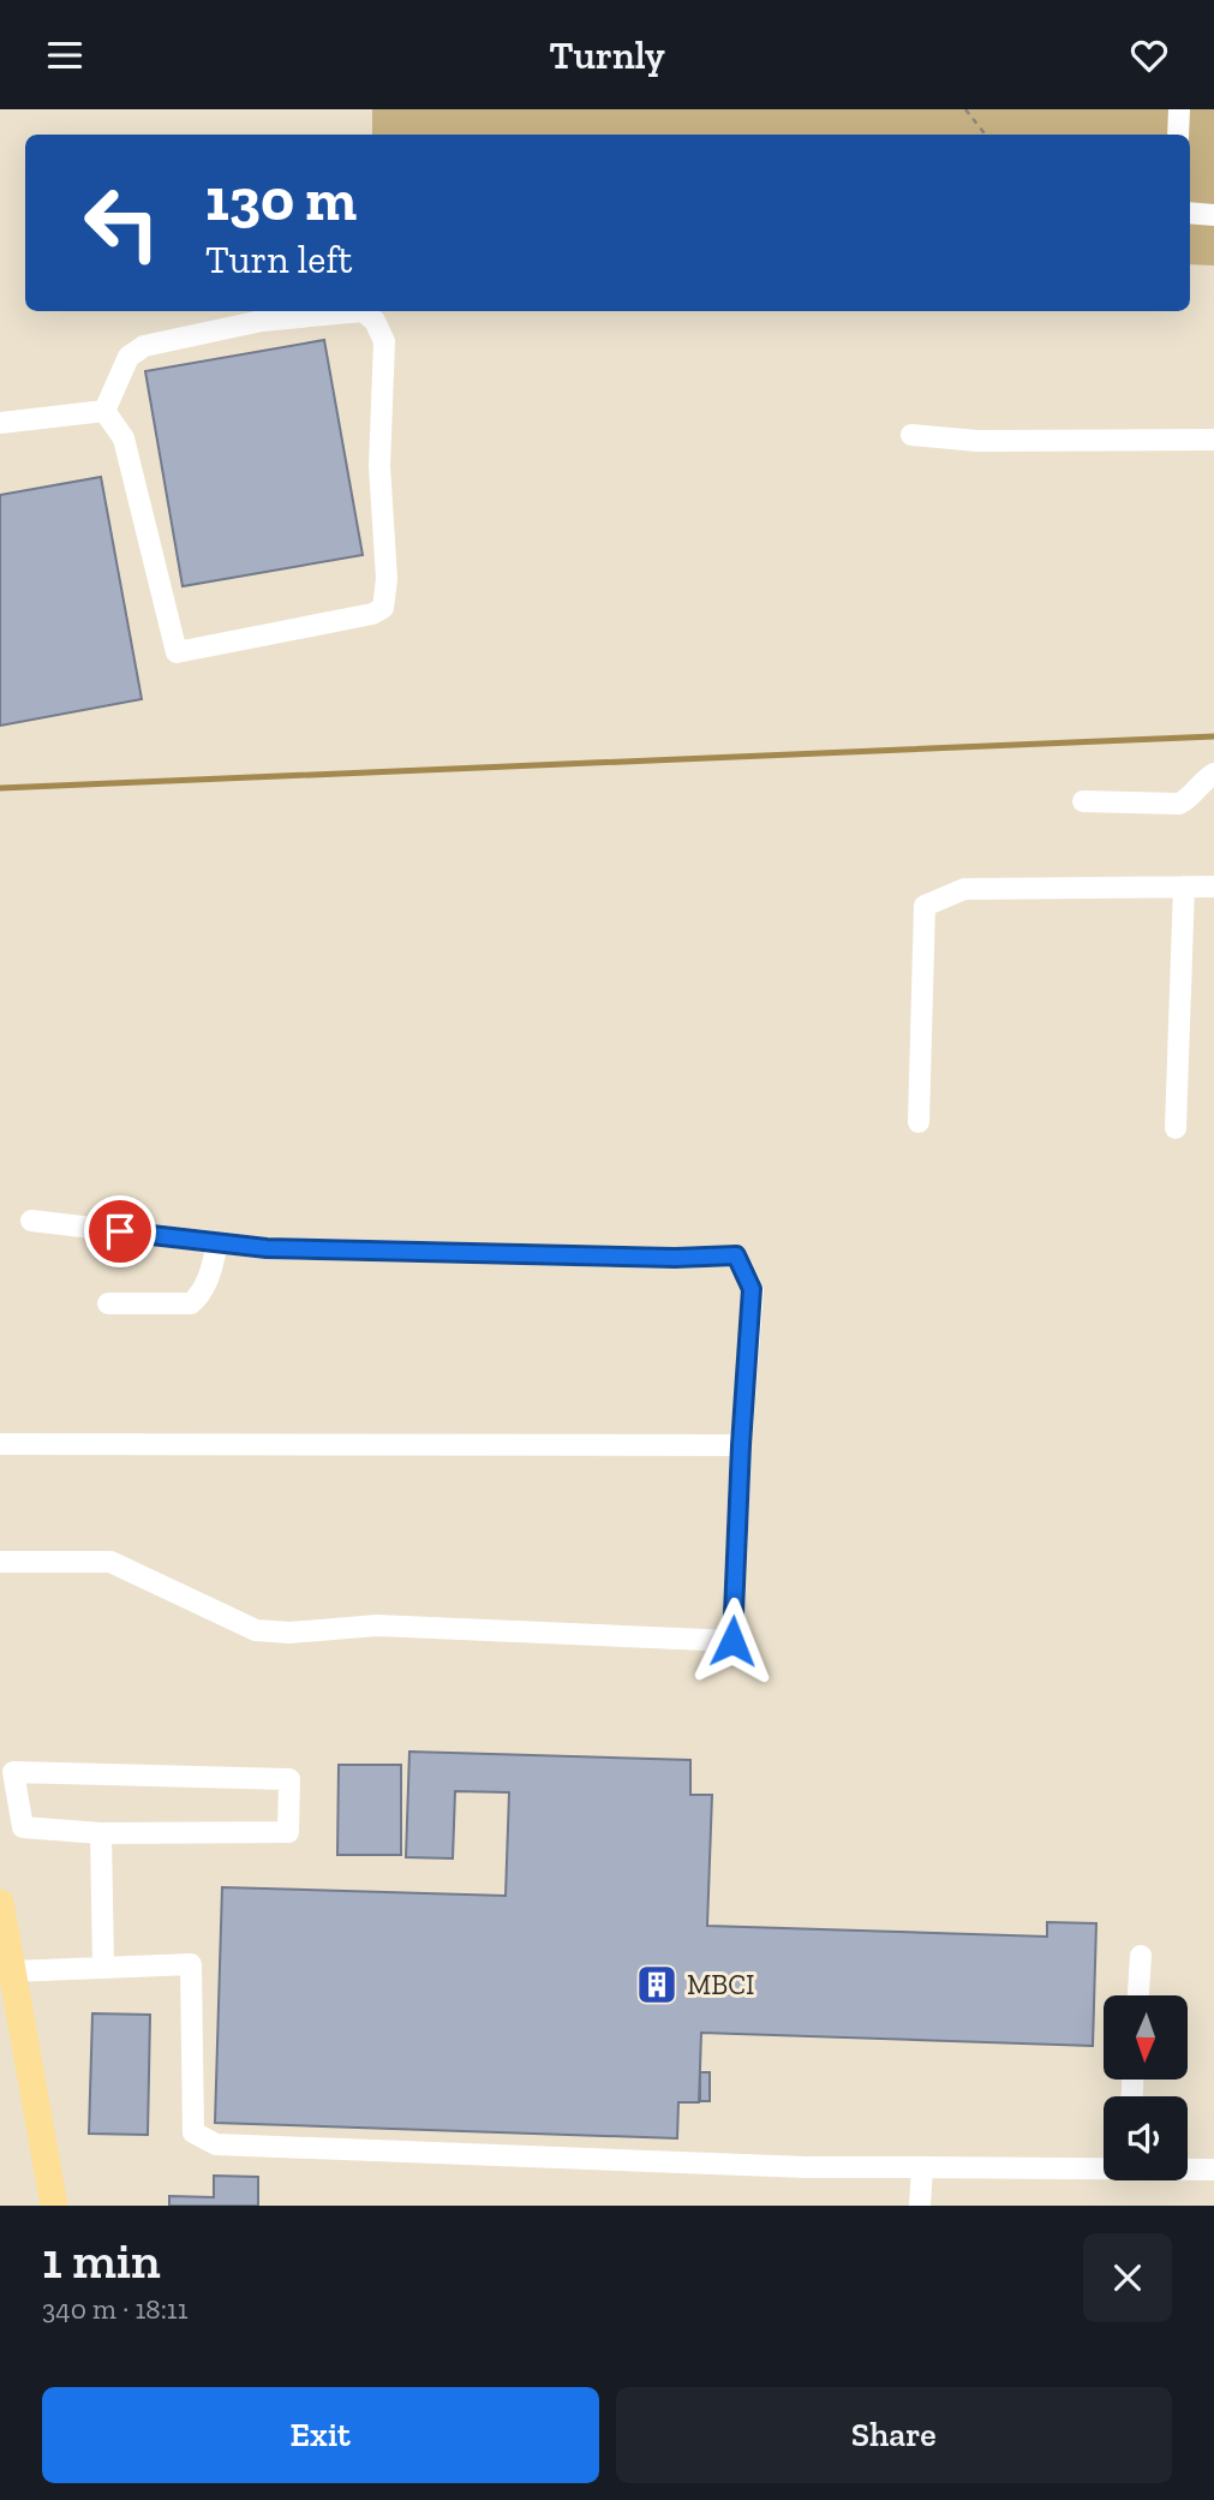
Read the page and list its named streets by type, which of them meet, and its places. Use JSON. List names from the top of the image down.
{
  "places": {
    "building": ["MBCI"]
  },
  "north": "bottom",
  "page": {
    "header": "Turnly",
    "turn": ["130 m", "Turn left"],
    "heading": ["1 min", "340 m · 18:11"],
    "buttons": ["Exit", "Share"]
  }
}
